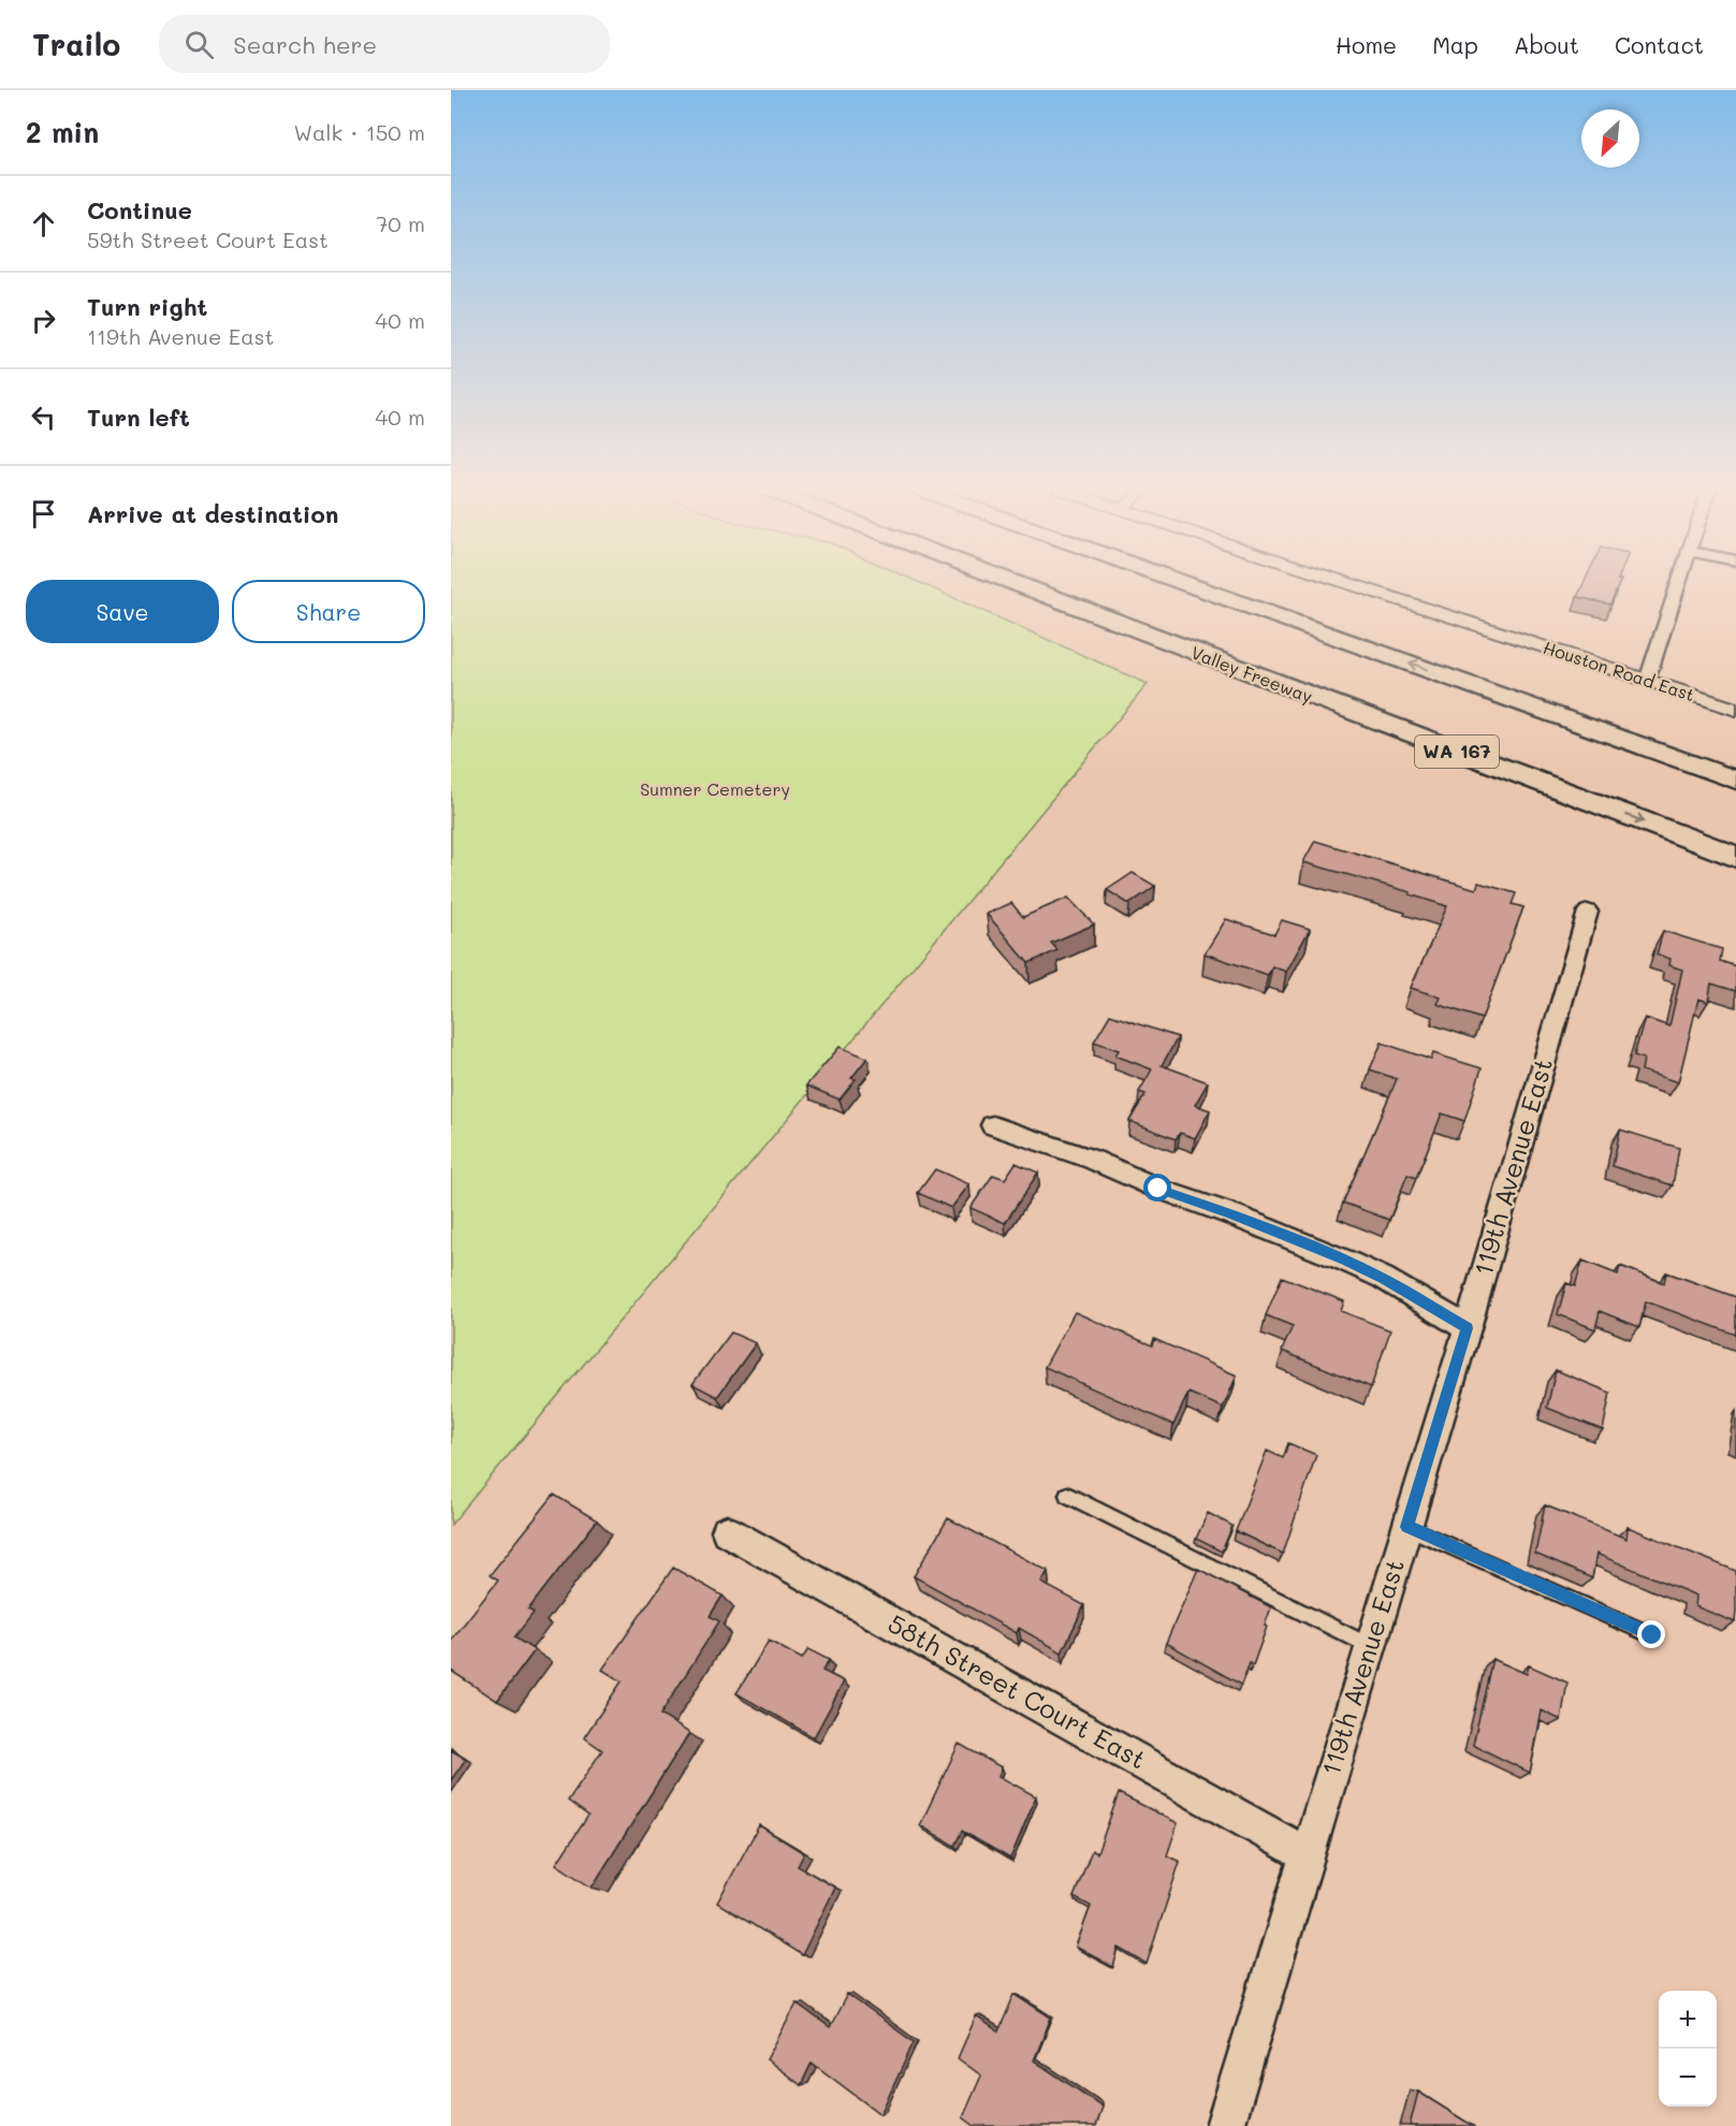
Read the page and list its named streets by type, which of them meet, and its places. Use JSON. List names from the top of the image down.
{
  "streets": {
    "highway": ["Valley Freeway", "WA 167"],
    "street": ["Houston Road East", "119th Avenue East", "58th Street Court East"]
  },
  "crossings": [
    ["119th Avenue East", "58th Street Court East"]
  ],
  "parks": ["Sumner Cemetery"],
  "north": "bottom left",
  "page": {
    "header": "Trailo",
    "search": "Search here",
    "nav": [
      "Home",
      "Map",
      "About",
      "Contact"
    ],
    "heading": ["2 min", "Walk · 150 m"],
    "list": [
      ["Continue", "59th Street Court East", "70 m"],
      ["Turn right", "119th Avenue East", "40 m"],
      ["Turn left", "40 m"],
      "Arrive at destination"
    ],
    "buttons": ["Save", "Share"],
    "map_buttons": ["+", "−"]
  }
}
